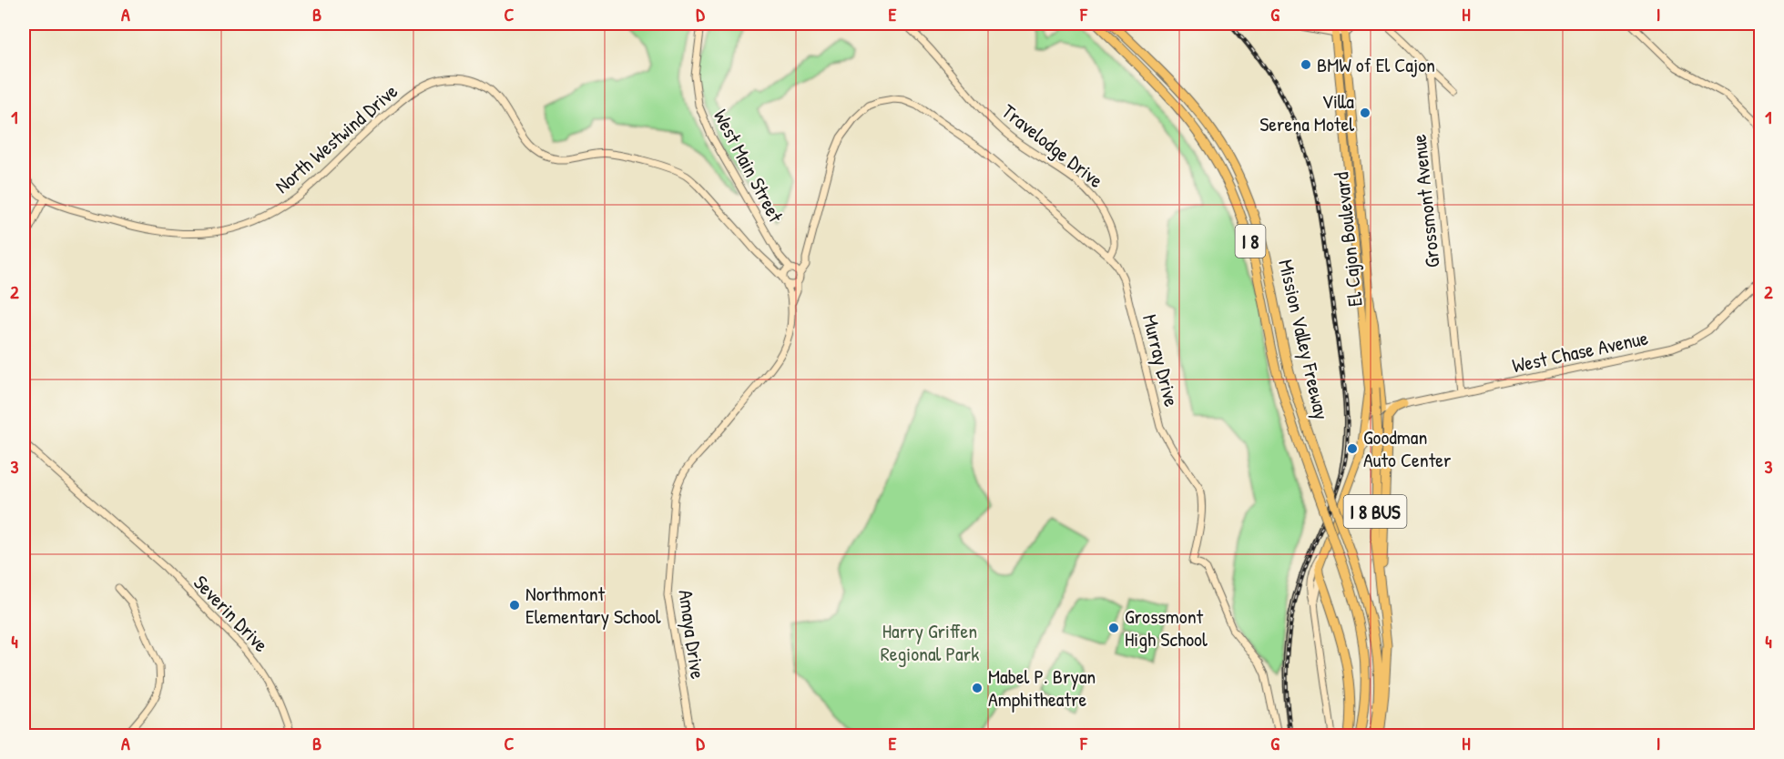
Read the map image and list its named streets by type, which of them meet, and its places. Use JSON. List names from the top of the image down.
{
  "streets": {
    "highway": ["I 8", "Mission Valley Freeway", "I 8 BUS"],
    "main road": ["El Cajon Boulevard"],
    "street": [
      "North Westwind Drive",
      "Travelodge Drive",
      "West Main Street",
      "Grossmont Avenue",
      "West Chase Avenue",
      "Murray Drive",
      "Severin Drive",
      "Amaya Drive"
    ]
  },
  "crossings": [
    ["Travelodge Drive", "Murray Drive"],
    ["West Main Street", "Murray Drive"],
    ["Grossmont Avenue", "West Chase Avenue"],
    ["El Cajon Boulevard", "West Chase Avenue"],
    ["El Cajon Boulevard", "I 8 BUS"]
  ],
  "parks": ["Harry Griffen Regional Park"],
  "places": [
    "BMW of El Cajon",
    "Villa Serena Motel",
    "Goodman Auto Center",
    "Northmont Elementary School",
    "Grossmont High School",
    "Mabel P. Bryan Amphitheatre"
  ],
  "grid": {
    "columns": [
      "A",
      "B",
      "C",
      "D",
      "E",
      "F",
      "G",
      "H",
      "I"
    ],
    "rows": [
      "1",
      "2",
      "3",
      "4"
    ]
  }
}
